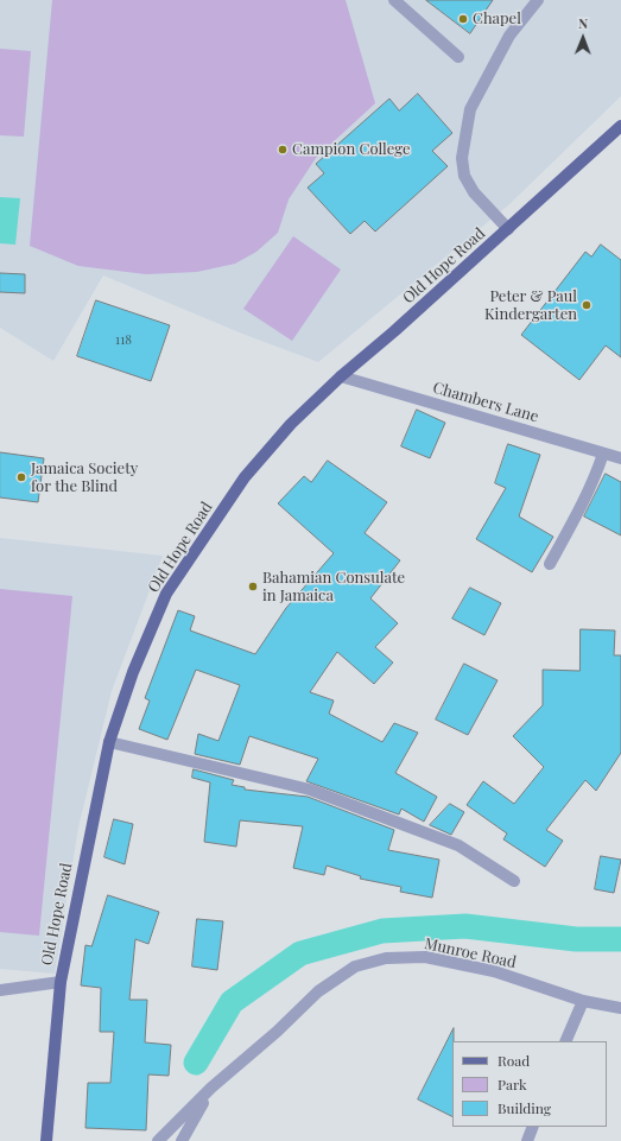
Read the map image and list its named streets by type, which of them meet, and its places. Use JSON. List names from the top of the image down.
{
  "streets": {
    "main road": ["Old Hope Road"],
    "street": ["Chambers Lane", "Munroe Road"]
  },
  "crossings": [
    ["Old Hope Road", "Chambers Lane"]
  ],
  "places": [
    "Chapel",
    "Campion College",
    "Peter & Paul Kindergarten",
    "Jamaica Society for the Blind",
    "Bahamian Consulate in Jamaica"
  ],
  "house_numbers": ["118"],
  "legend": ["Road", "Park", "Building"],
  "north": "top"
}
